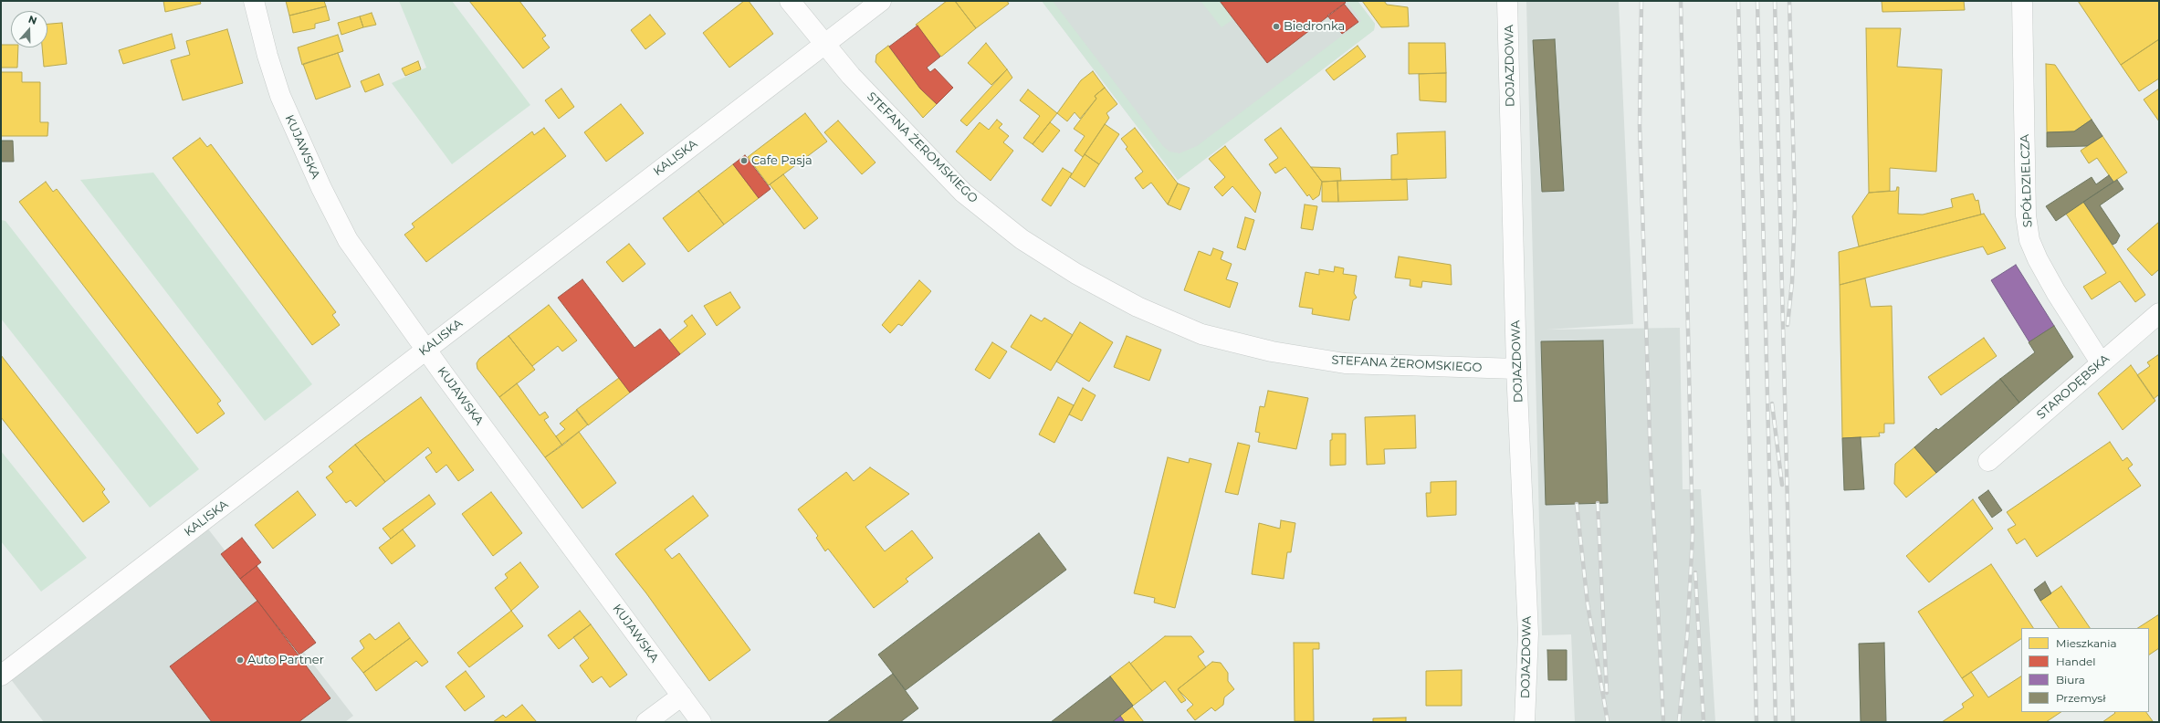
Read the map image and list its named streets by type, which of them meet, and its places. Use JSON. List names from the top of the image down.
{
  "streets": {
    "street": [
      "DOJAZDOWA",
      "KUJAWSKA",
      "STEFANA ŻEROMSKIEGO",
      "KALISKA",
      "SPÓŁDZIELCZA",
      "STARODĘBSKA"
    ]
  },
  "crossings": [
    ["DOJAZDOWA", "STEFANA ŻEROMSKIEGO"],
    ["KUJAWSKA", "KALISKA"],
    ["STEFANA ŻEROMSKIEGO", "KALISKA"],
    ["SPÓŁDZIELCZA", "STARODĘBSKA"]
  ],
  "places": ["Biedronka", "Cafe Pasja", "Auto Partner"],
  "legend": [
    "Mieszkania",
    "Handel",
    "Biura",
    "Przemysł"
  ],
  "north": "top"
}
